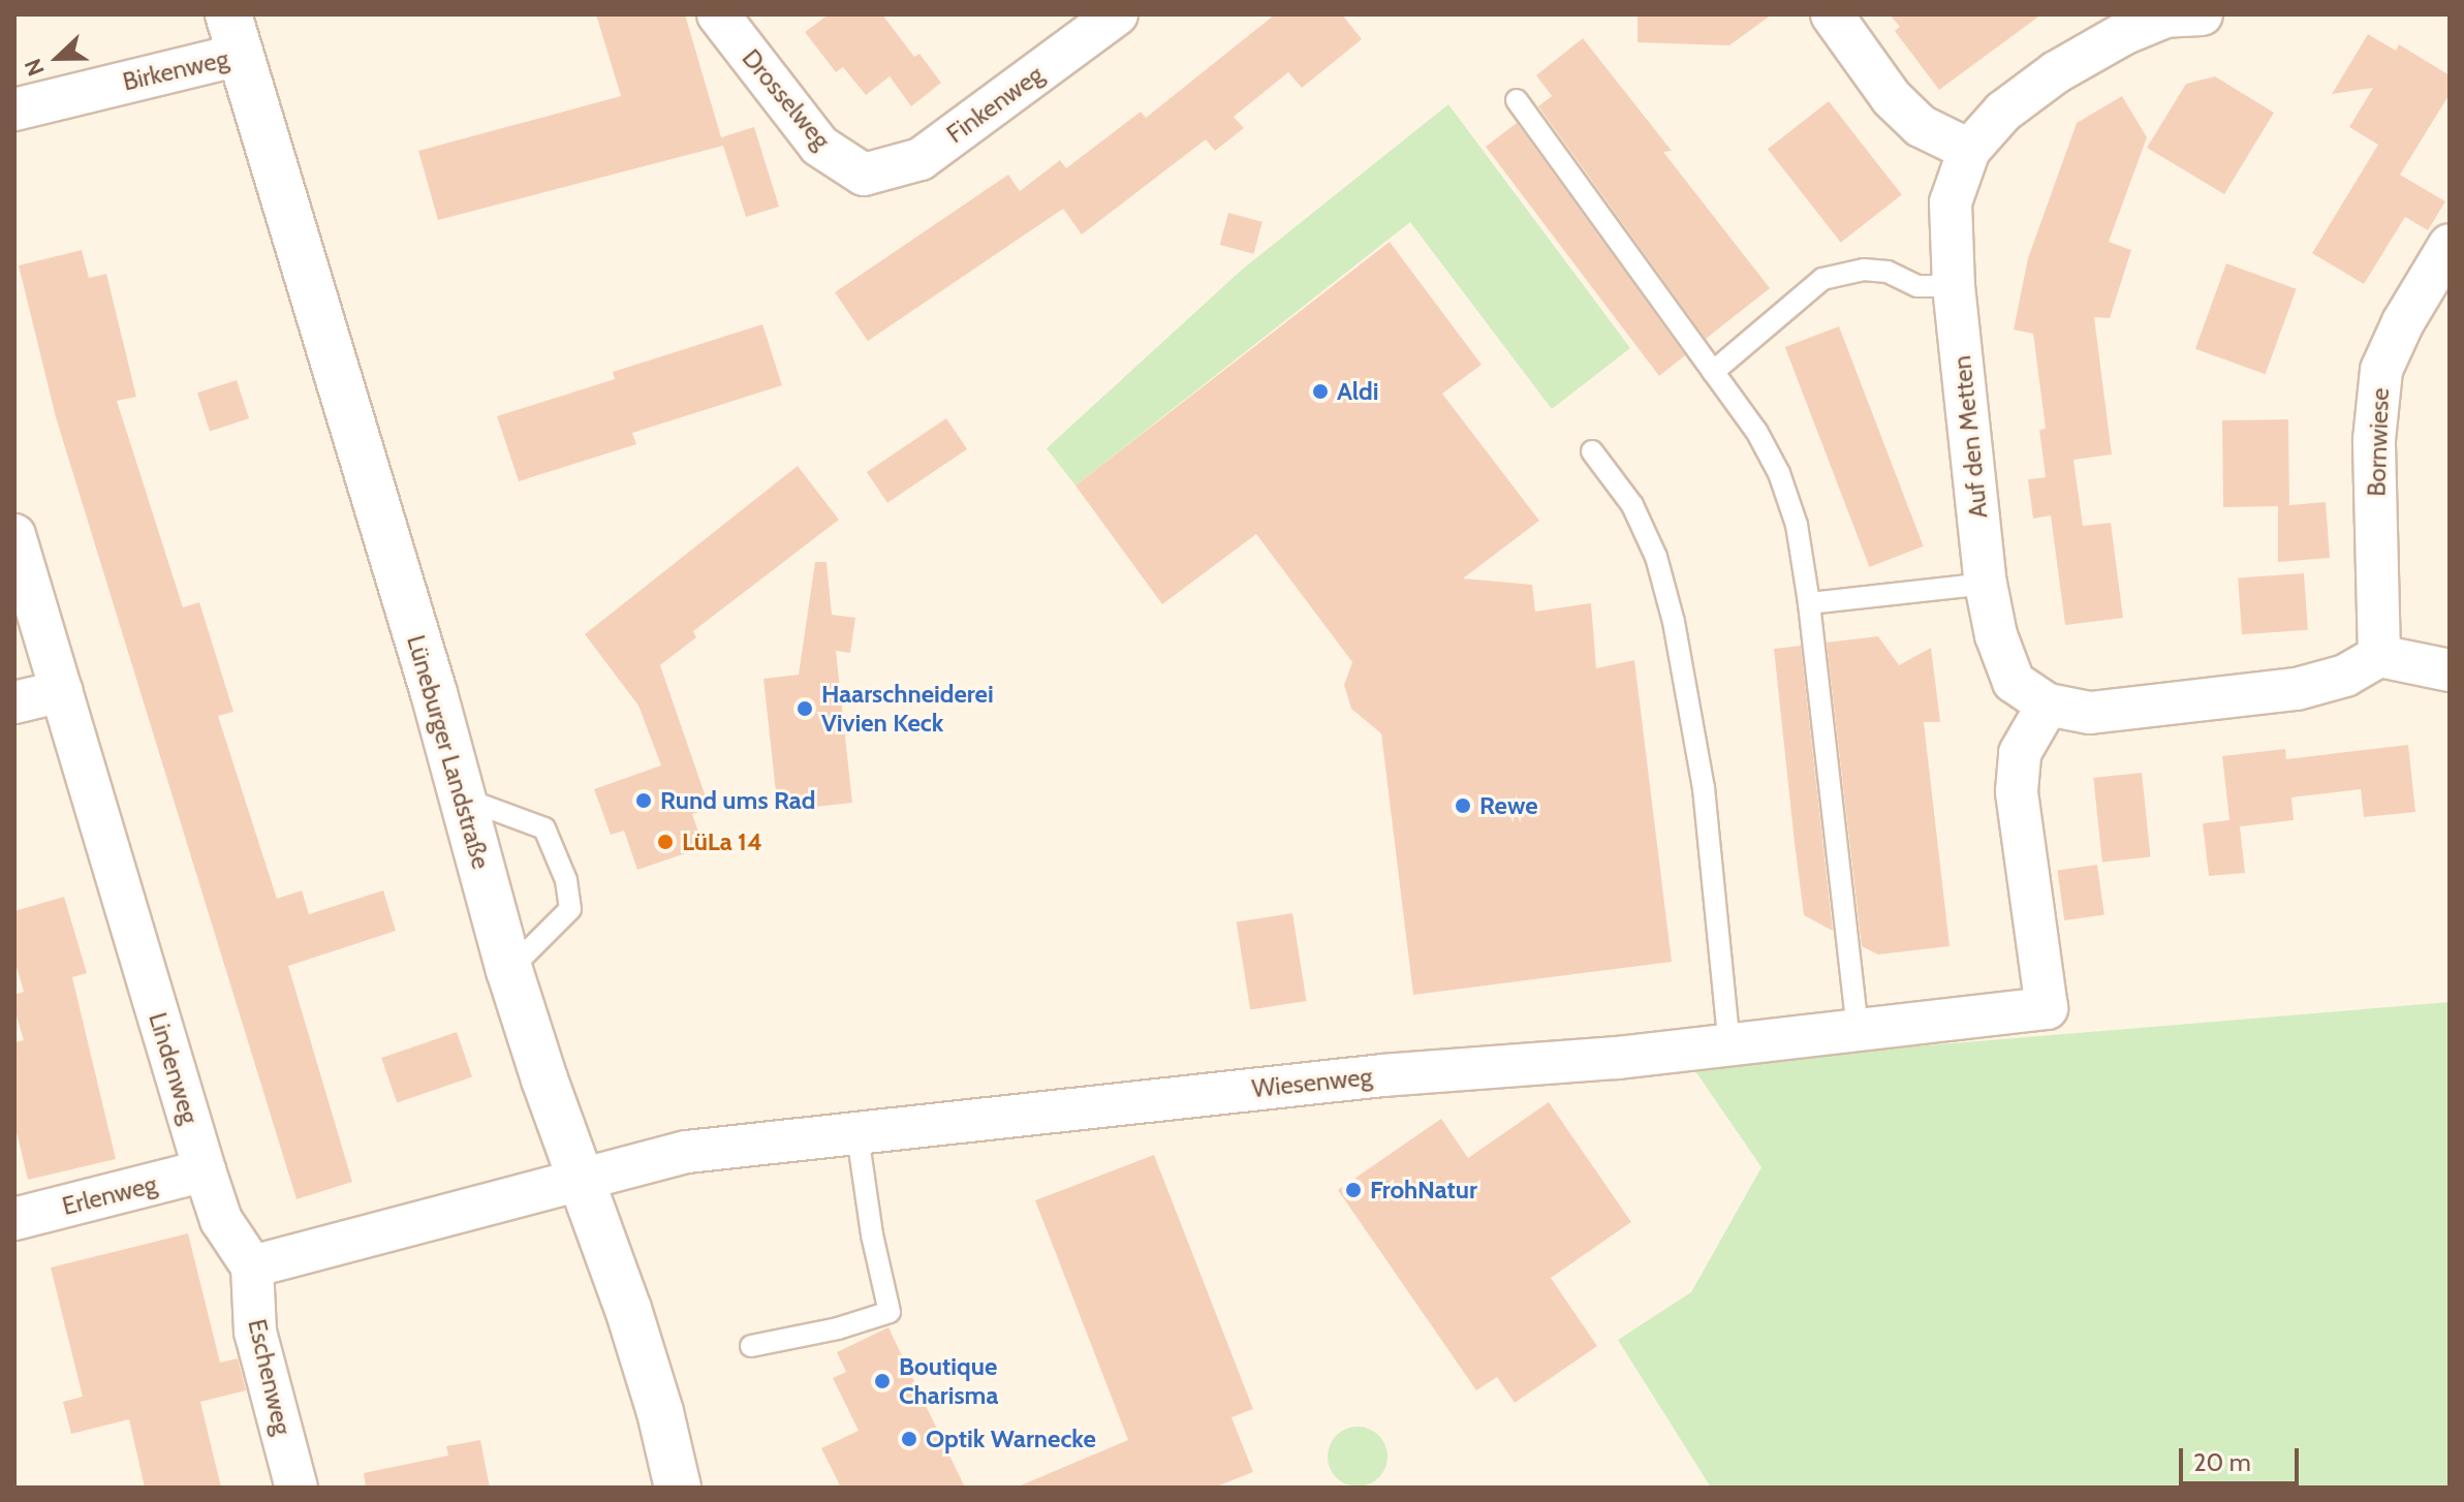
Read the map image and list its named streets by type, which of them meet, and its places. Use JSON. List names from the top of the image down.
{
  "streets": {
    "main road": ["Lüneburger Landstraße"],
    "street": [
      "Birkenweg",
      "Drosselweg",
      "Finkenweg",
      "Auf den Metten",
      "Bornwiese",
      "Lindenweg",
      "Wiesenweg",
      "Erlenweg",
      "Eschenweg"
    ]
  },
  "crossings": [
    ["Birkenweg", "Lüneburger Landstraße"],
    ["Drosselweg", "Finkenweg"],
    ["Auf den Metten", "Bornwiese"],
    ["Auf den Metten", "Wiesenweg"],
    ["Lüneburger Landstraße", "Wiesenweg"],
    ["Lindenweg", "Erlenweg"],
    ["Lindenweg", "Eschenweg"]
  ],
  "places": [
    "Aldi",
    "Haarschneiderei Vivien Keck",
    "Rund ums Rad",
    "Rewe",
    "LüLa 14",
    "FrohNatur",
    "Boutique Charisma",
    "Optik Warnecke"
  ],
  "scale_bar": "20 m",
  "north": "left"
}
